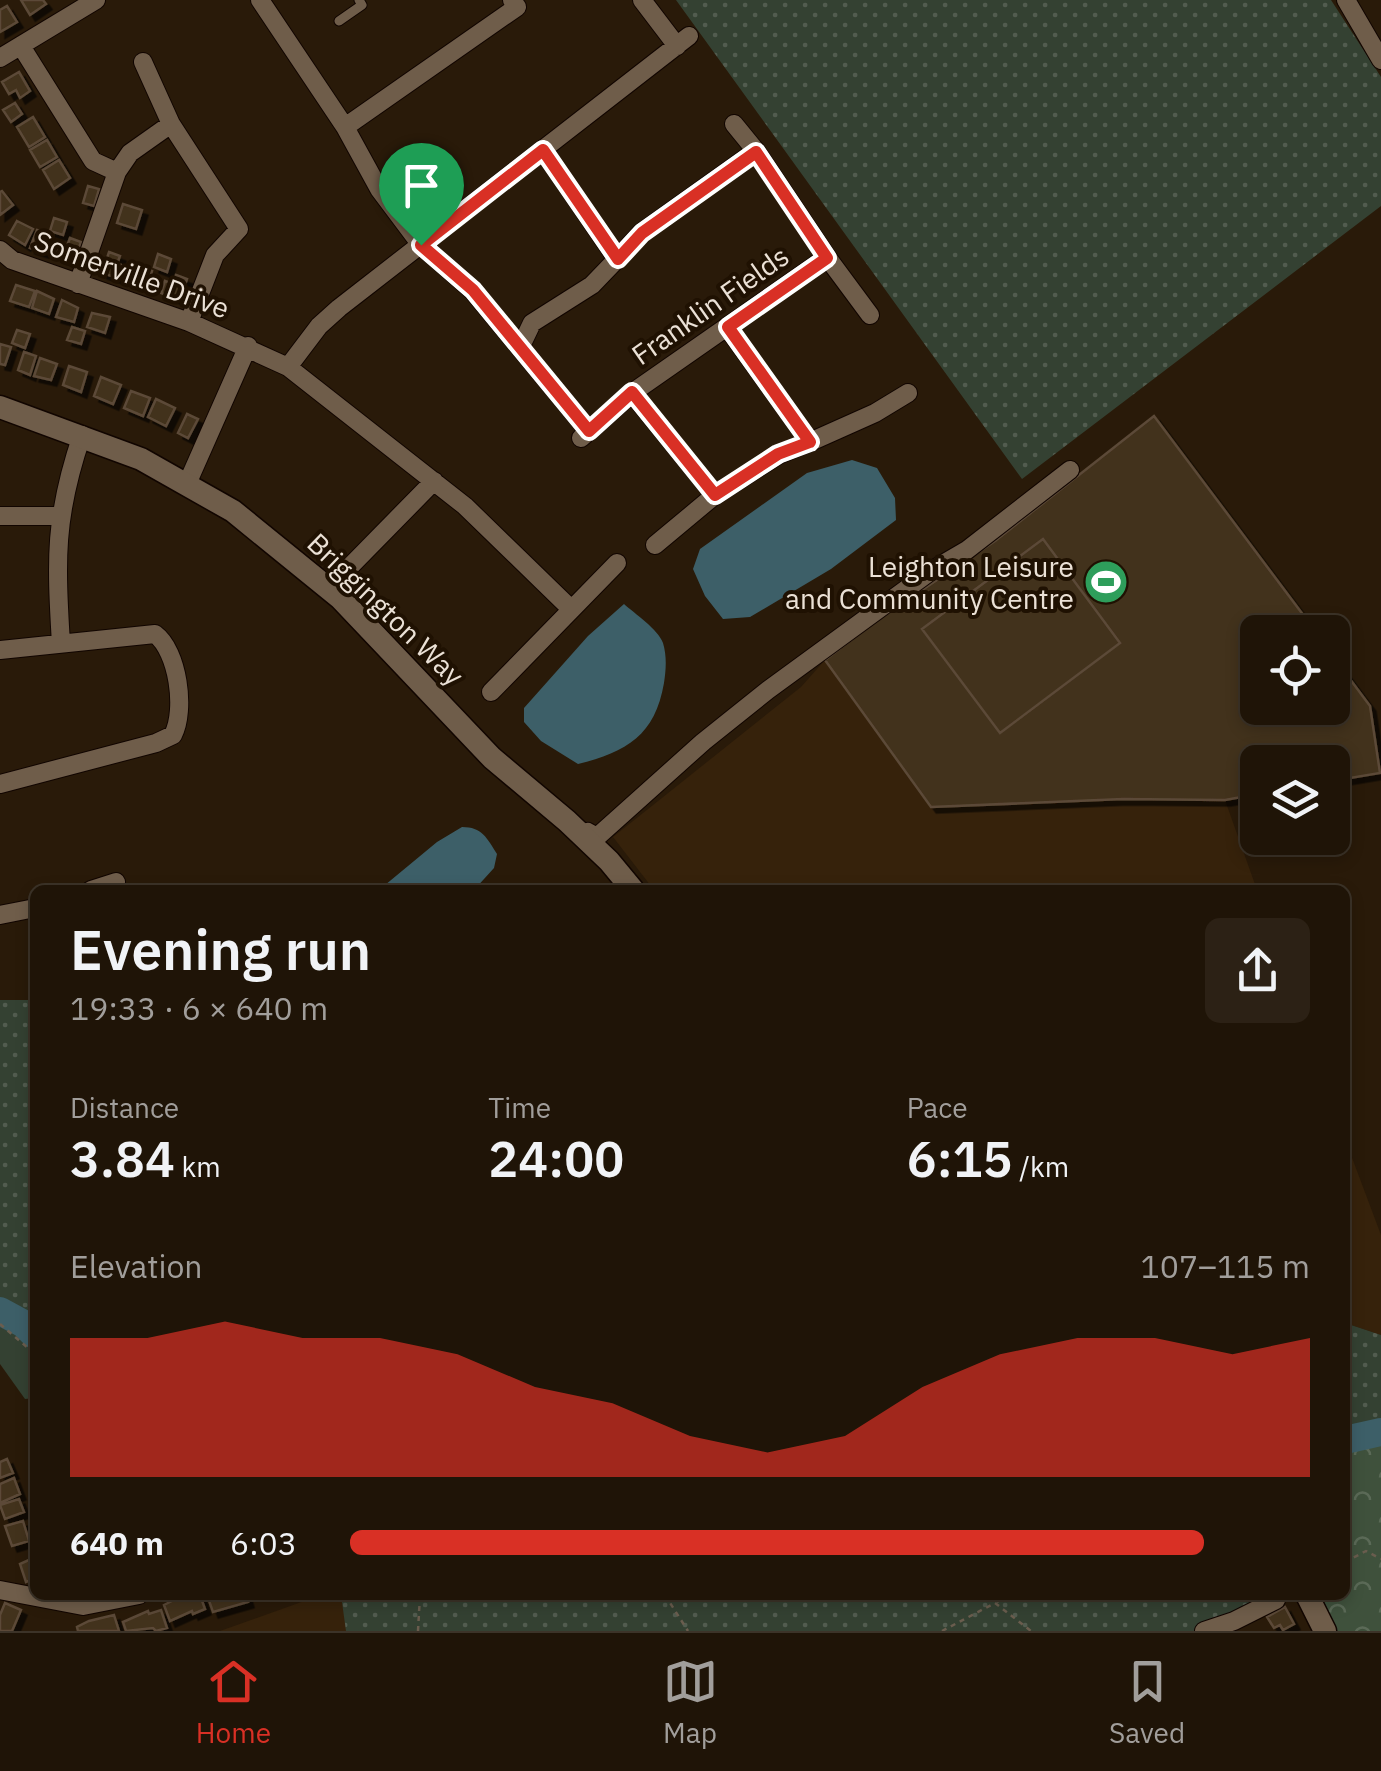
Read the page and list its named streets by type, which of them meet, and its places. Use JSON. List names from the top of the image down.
{
  "streets": {
    "street": ["Somerville Drive", "Franklin Fields", "Briggington Way"]
  },
  "crossings": [
    ["Somerville Drive", "Briggington Way"]
  ],
  "places": {
    "sports": ["Leighton Leisure and Community Centre"]
  },
  "page": {
    "heading": ["Evening run", "19:33 · 6 × 640 m"],
    "stats": [
      ["Distance", "3.84 km"],
      ["Time", "24:00"],
      ["Pace", "6:15 /km"]
    ],
    "chart": ["Elevation", "107–115 m"],
    "list": [
      {
        "name": "640 m",
        "note": "6:03"
      }
    ],
    "tabs": ["Home", "Map", "Saved"]
  }
}
